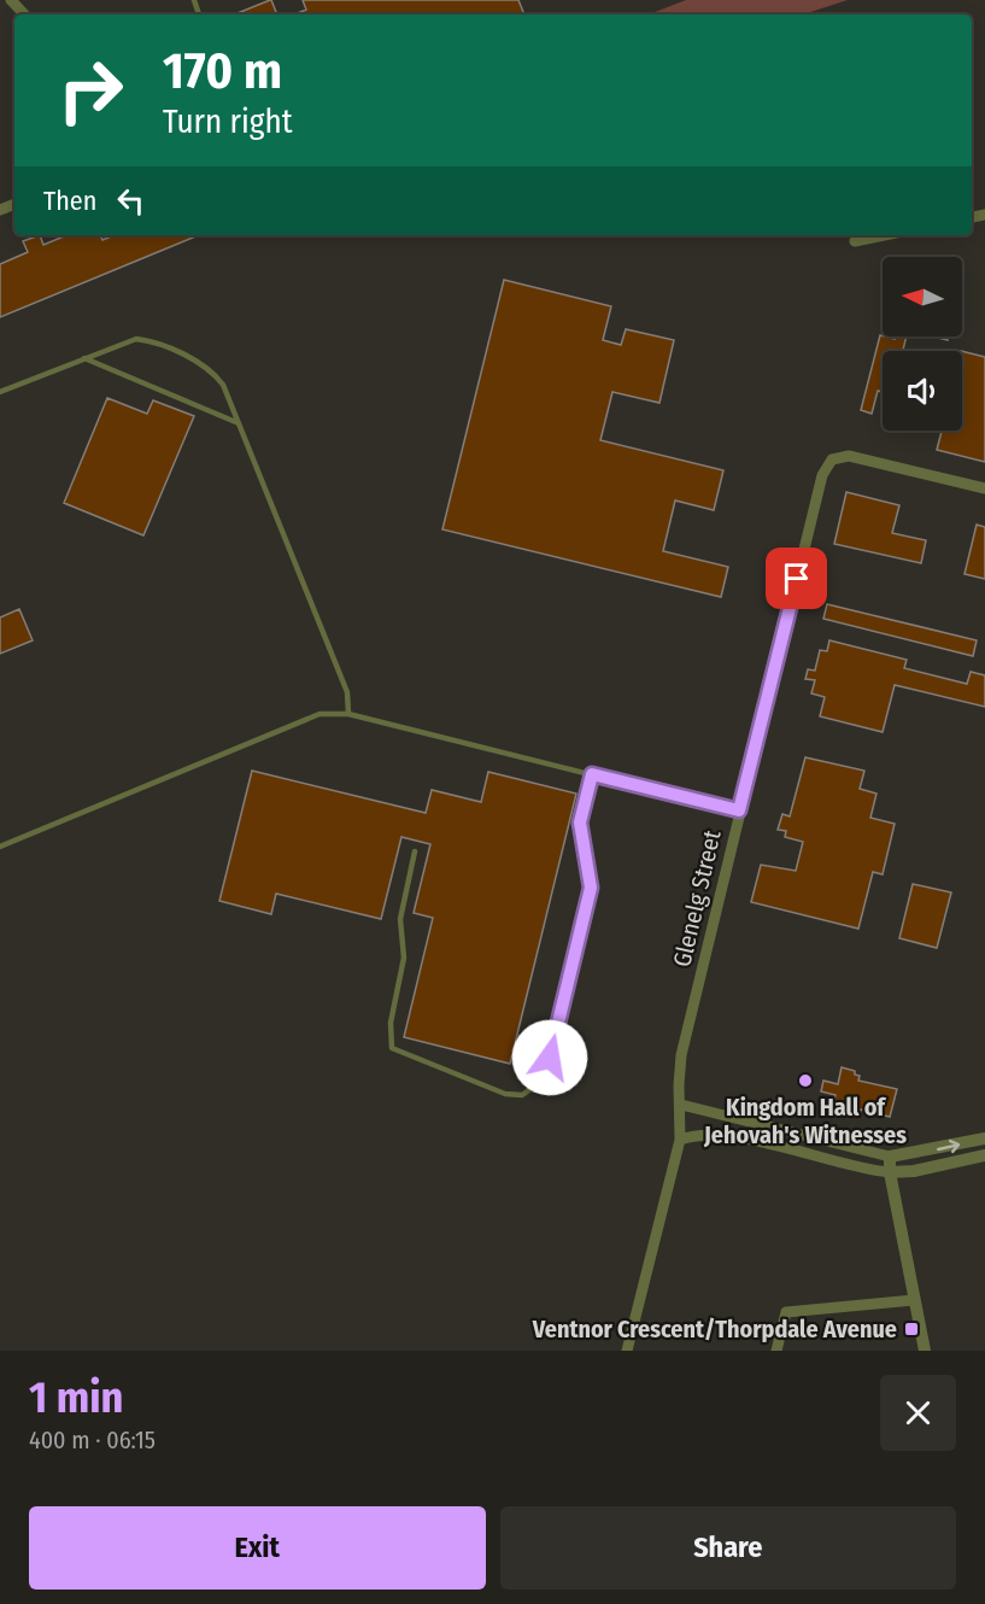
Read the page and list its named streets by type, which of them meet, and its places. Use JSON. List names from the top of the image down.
{
  "streets": {
    "street": ["Glenelg Street"]
  },
  "places": {
    "other": ["Kingdom Hall of Jehovah's Witnesses"],
    "transit": ["Ventnor Crescent/Thorpdale Avenue"]
  },
  "north": "left",
  "page": {
    "turn": ["170 m", "Turn right"],
    "then": "Then",
    "heading": ["1 min", "400 m · 06:15"],
    "buttons": ["Exit", "Share"]
  }
}
